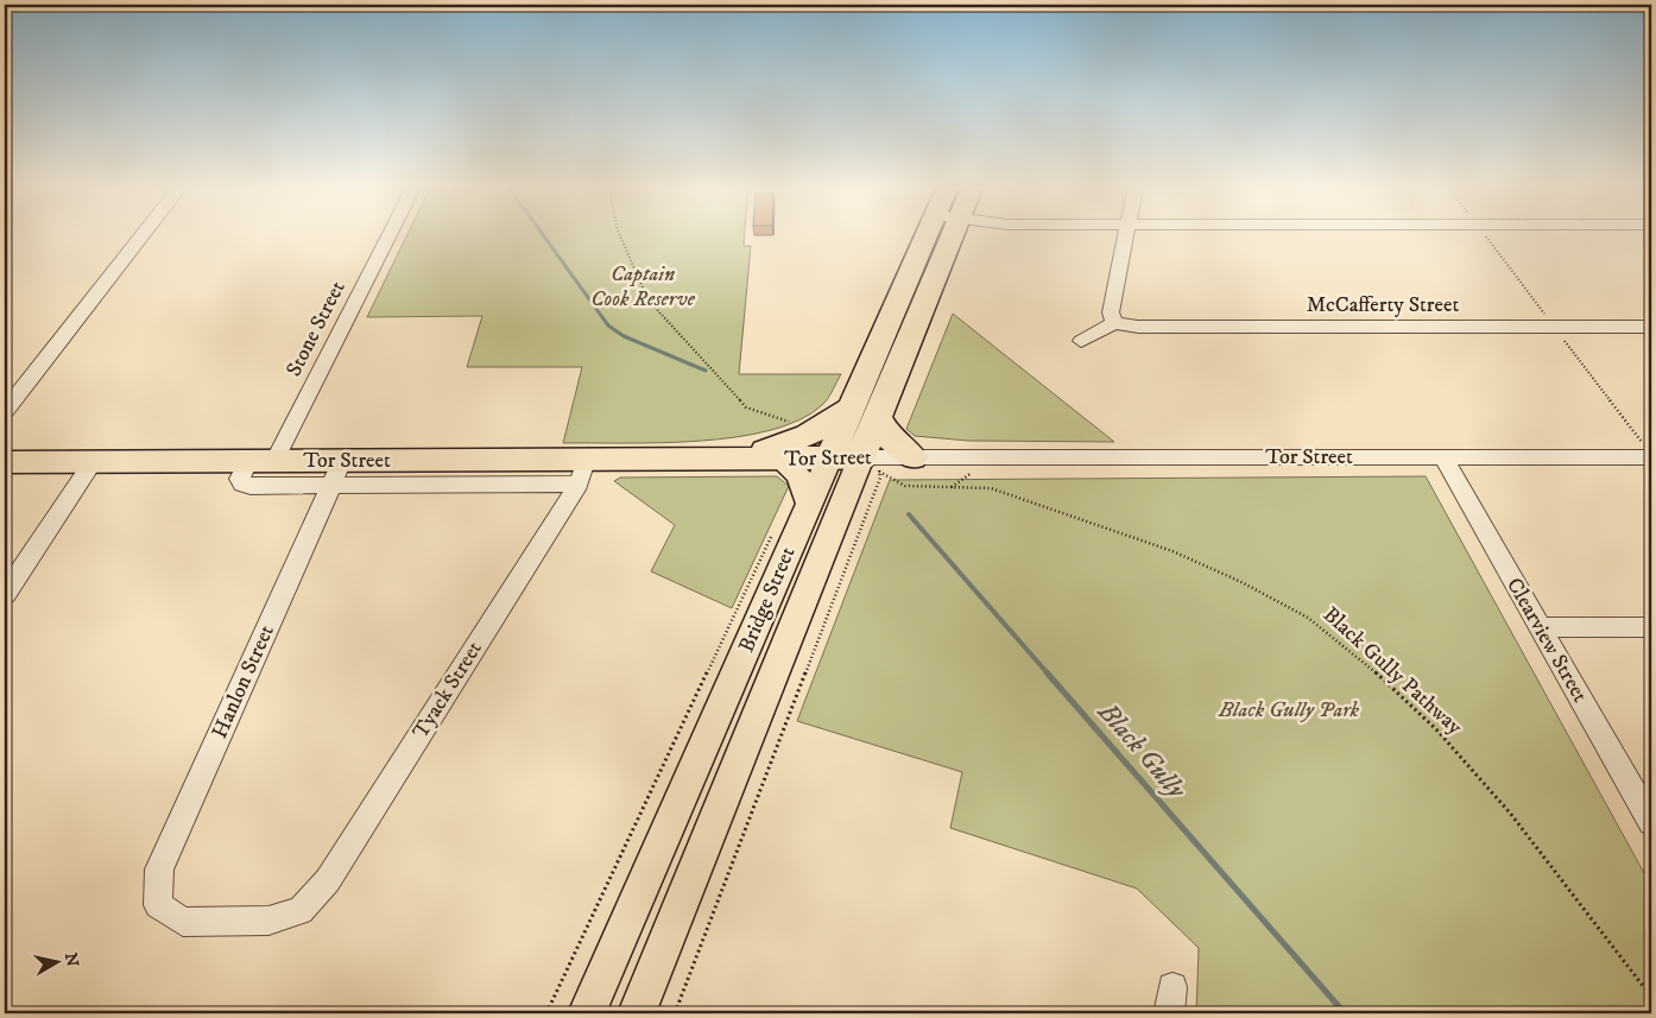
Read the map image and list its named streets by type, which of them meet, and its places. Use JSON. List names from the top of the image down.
{
  "streets": {
    "highway": ["Tor Street", "Bridge Street"],
    "street": [
      "McCafferty Street",
      "Stone Street",
      "Clearview Street",
      "Hanlon Street",
      "Tyack Street"
    ],
    "path": ["Black Gully Pathway"]
  },
  "crossings": [
    ["Stone Street", "Tor Street"],
    ["Tor Street", "Bridge Street"],
    ["Tor Street", "Clearview Street"],
    ["Tor Street", "Black Gully Pathway"],
    ["Tor Street", "Hanlon Street"],
    ["Tor Street", "Tyack Street"],
    ["Bridge Street", "Black Gully Pathway"],
    ["Hanlon Street", "Tyack Street"]
  ],
  "water": ["Black Gully"],
  "parks": ["Captain Cook Reserve", "Black Gully Park"],
  "north": "right"
}
